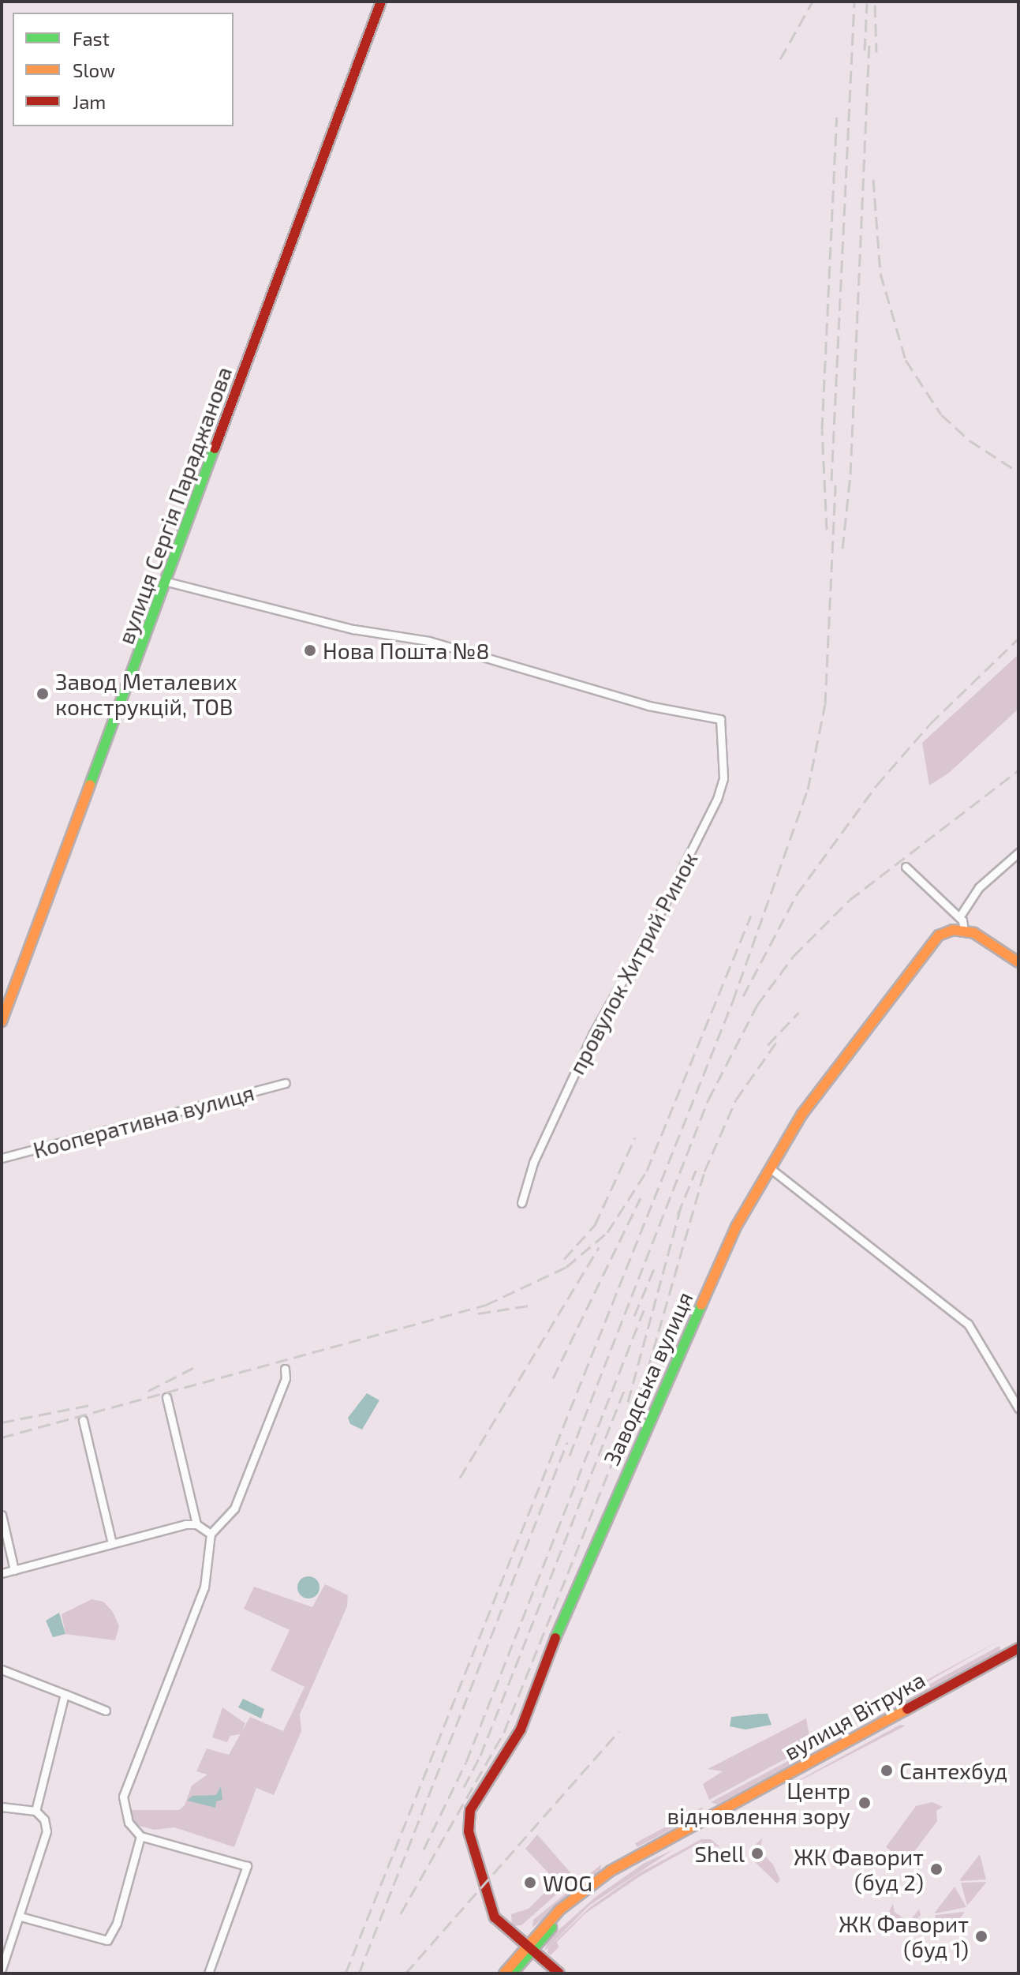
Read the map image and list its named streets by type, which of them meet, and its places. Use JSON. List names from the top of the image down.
{
  "streets": {
    "main road": ["вулиця Сергія Параджанова", "Заводська вулиця", "вулиця Вітрука"],
    "street": ["провулок Хитрий Ринок", "Кооперативна вулиця"]
  },
  "crossings": [
    ["вулиця Сергія Параджанова", "провулок Хитрий Ринок"],
    ["Заводська вулиця", "вулиця Вітрука"]
  ],
  "places": [
    "Нова Пошта №8",
    "Завод Металевих конструкцій, ТОВ",
    "Сантехбуд",
    "Центр відновлення зору",
    "Shell",
    "ЖК Фаворит (буд 2)",
    "WOG",
    "ЖК Фаворит (буд 1)"
  ],
  "legend": ["Fast", "Slow", "Jam"]
}
